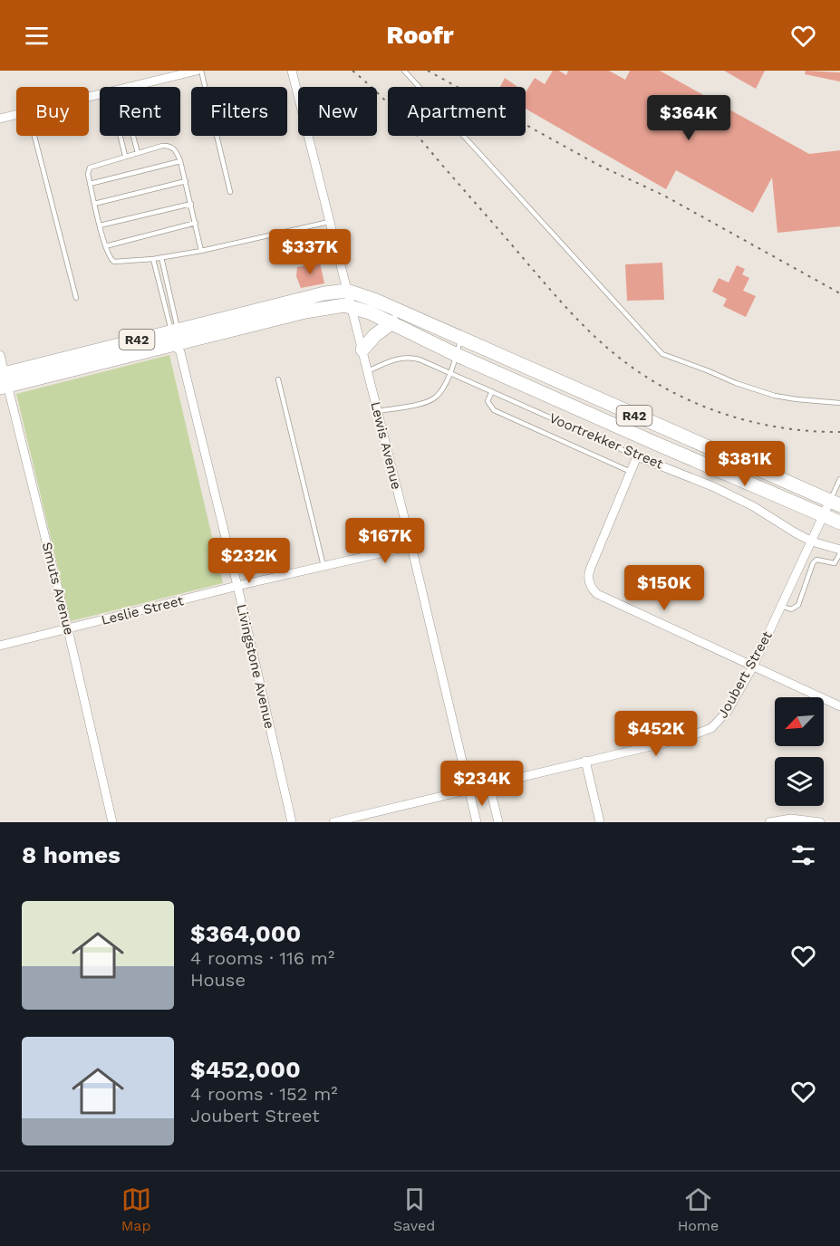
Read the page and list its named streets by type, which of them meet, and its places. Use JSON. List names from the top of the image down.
{
  "streets": {
    "main road": ["R42"],
    "street": [
      "Voortrekker Street",
      "Lewis Avenue",
      "Smuts Avenue",
      "Leslie Street",
      "Livingstone Avenue",
      "Joubert Street"
    ]
  },
  "crossings": [
    ["R42", "Lewis Avenue"],
    ["R42", "Smuts Avenue"],
    ["R42", "Livingstone Avenue"],
    ["R42", "Joubert Street"],
    ["Voortrekker Street", "Lewis Avenue"],
    ["Voortrekker Street", "Joubert Street"],
    ["Lewis Avenue", "Leslie Street"],
    ["Lewis Avenue", "Joubert Street"],
    ["Smuts Avenue", "Leslie Street"],
    ["Leslie Street", "Livingstone Avenue"]
  ],
  "north": "bottom left",
  "page": {
    "header": "Roofr",
    "chip": [
      "Buy",
      "Rent",
      "Filters",
      "New",
      "Apartment"
    ],
    "price": [
      "$364K",
      "$337K",
      "$381K",
      "$167K",
      "$232K",
      "$150K",
      "$452K",
      "$234K"
    ],
    "heading": "8 homes",
    "list": [
      {
        "name": "$364,000",
        "note": "4 rooms · 116 m² · House"
      },
      {
        "name": "$452,000",
        "note": "4 rooms · 152 m² · Joubert Street"
      }
    ],
    "tabs": ["Map", "Saved", "Home"]
  }
}
